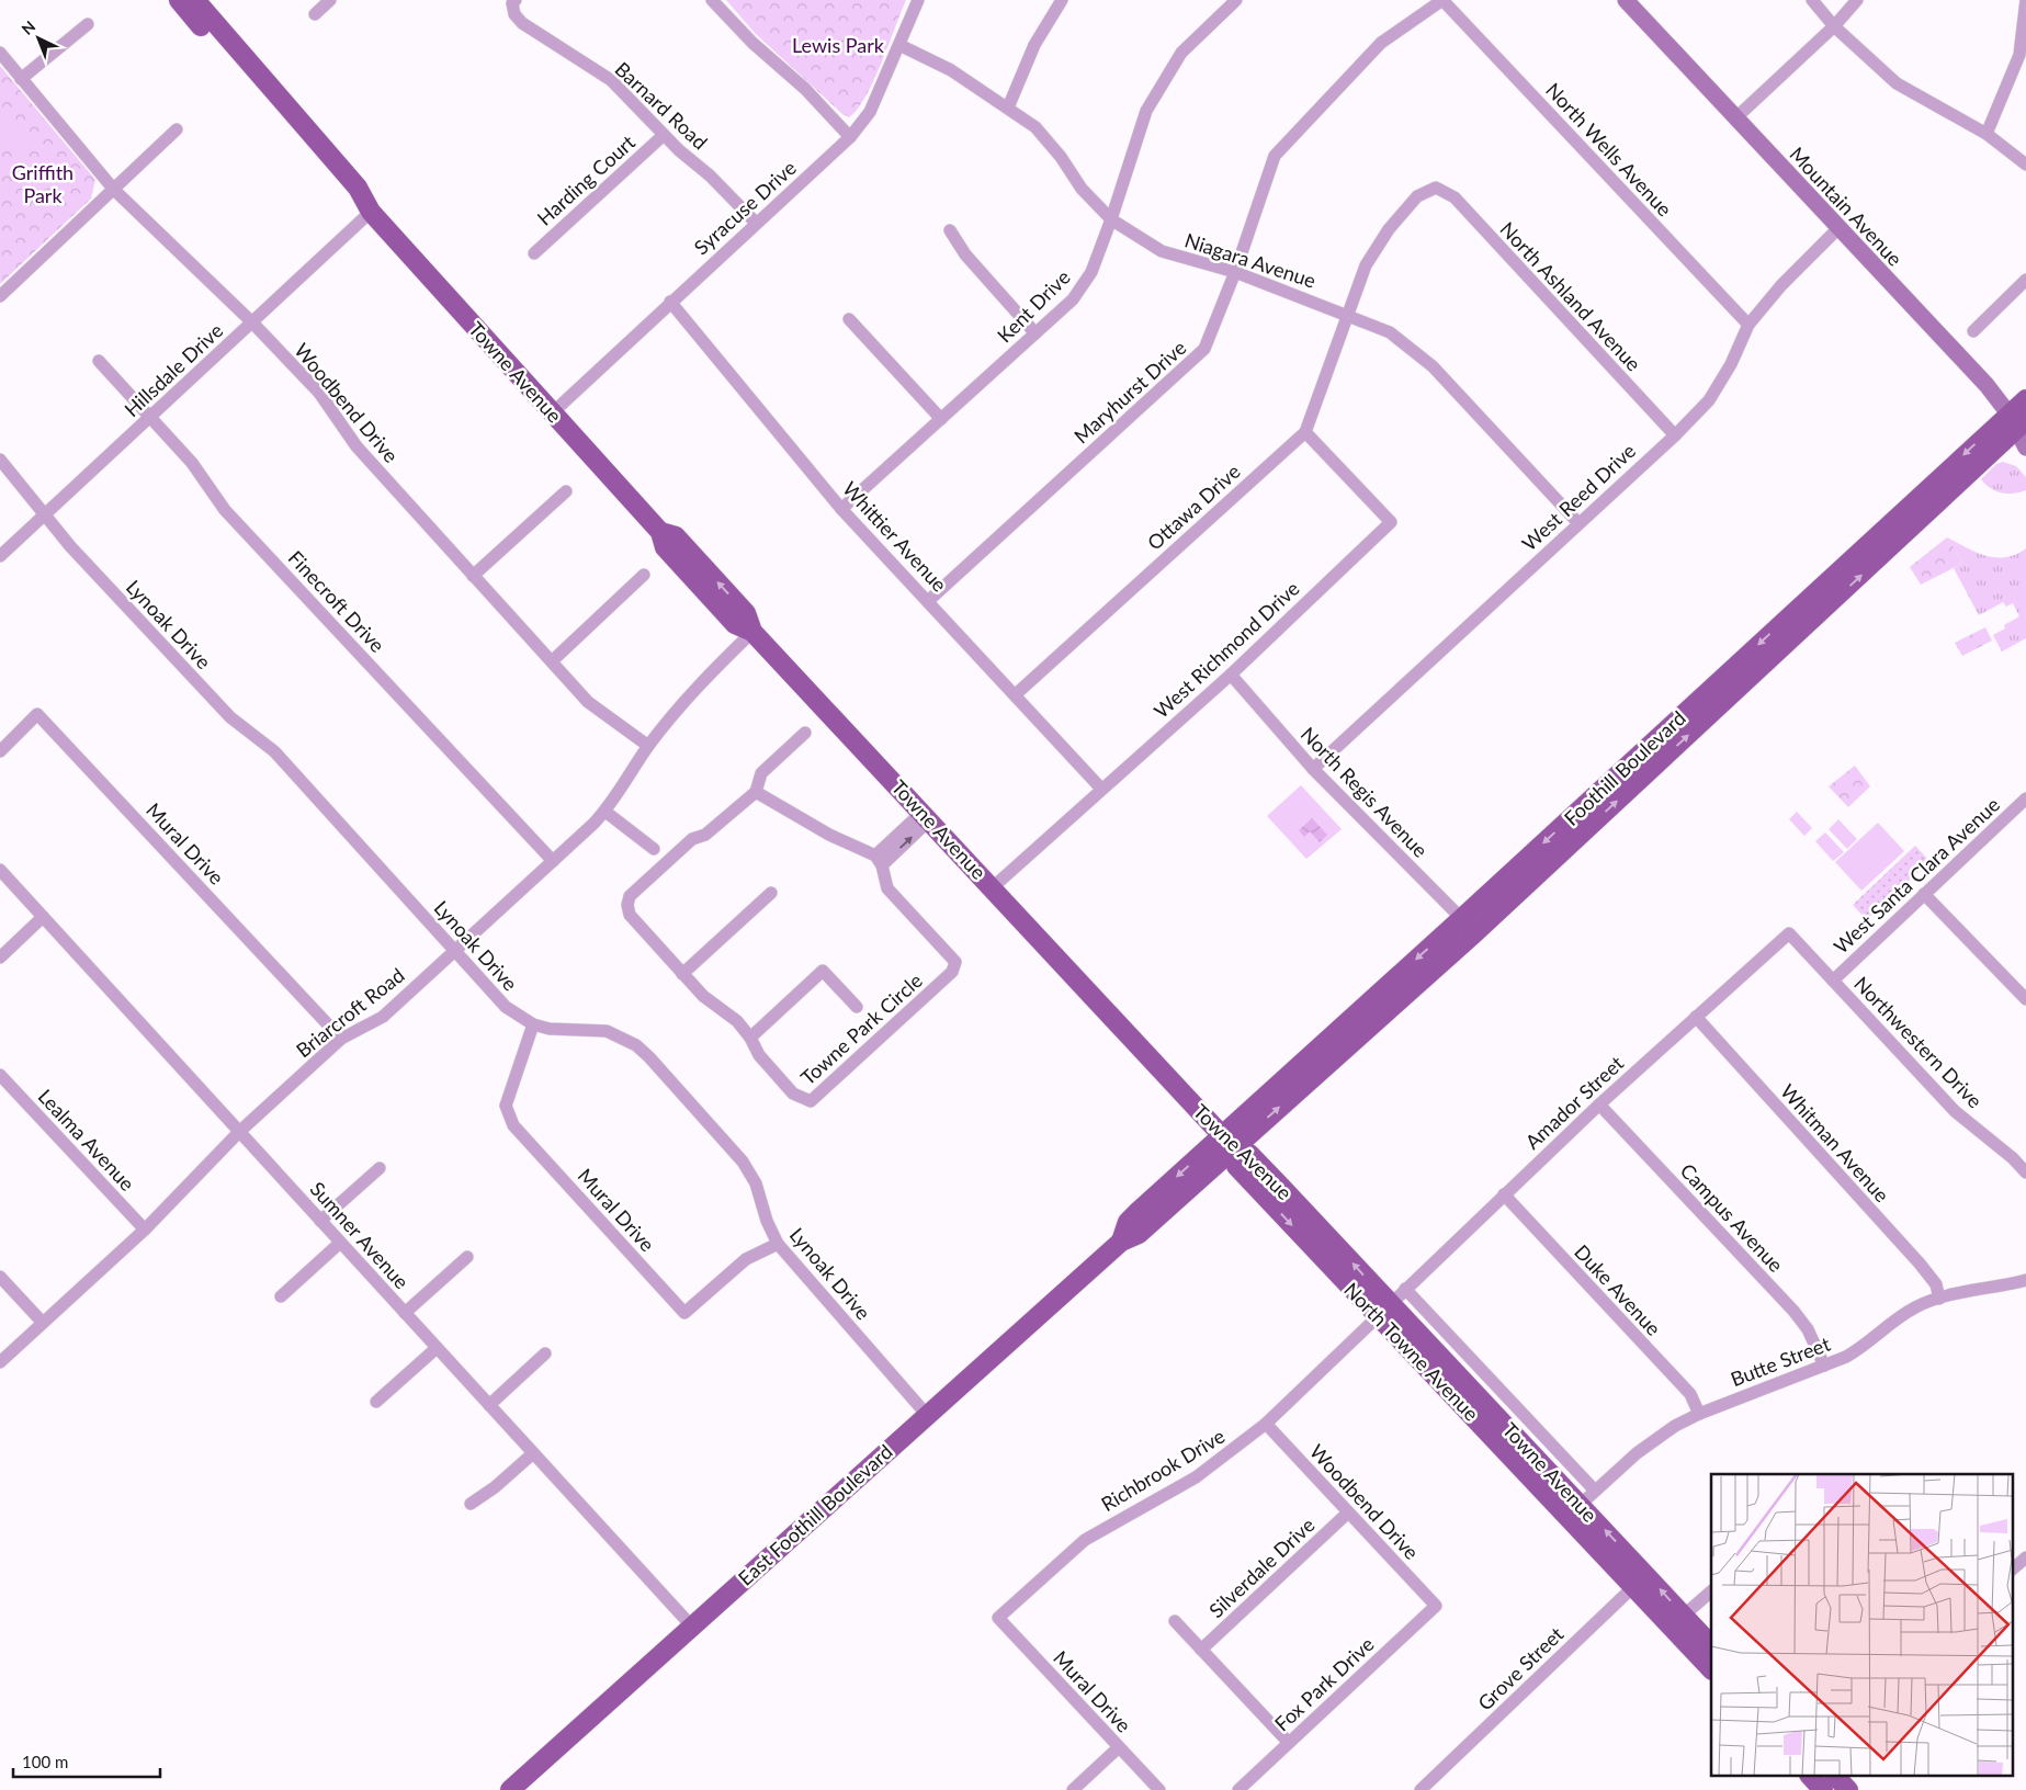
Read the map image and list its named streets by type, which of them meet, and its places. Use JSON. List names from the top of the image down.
{
  "streets": {
    "main road": [
      "Mountain Avenue",
      "Towne Avenue",
      "Foothill Boulevard",
      "East Foothill Boulevard"
    ],
    "street": [
      "Barnard Road",
      "North Wells Avenue",
      "Harding Court",
      "Syracuse Drive",
      "Niagara Avenue",
      "North Ashland Avenue",
      "Kent Drive",
      "Hillsdale Drive",
      "Maryhurst Drive",
      "Woodbend Drive",
      "West Reed Drive",
      "Ottawa Drive",
      "Whittier Avenue",
      "Finecroft Drive",
      "Lynoak Drive",
      "West Richmond Drive",
      "North Regis Avenue",
      "Mural Drive",
      "West Santa Clara Avenue",
      "Briarcroft Road",
      "Towne Park Circle",
      "Northwestern Drive",
      "Amador Street",
      "Lealma Avenue",
      "Whitman Avenue",
      "Campus Avenue",
      "Sumner Avenue",
      "Duke Avenue",
      "Butte Street",
      "Richbrook Drive",
      "Silverdale Drive",
      "Grove Street",
      "Fox Park Drive"
    ]
  },
  "crossings": [
    ["Barnard Road", "Harding Court"],
    ["Barnard Road", "Syracuse Drive"],
    ["North Wells Avenue", "Maryhurst Drive"],
    ["North Wells Avenue", "West Reed Drive"],
    ["Mountain Avenue", "West Reed Drive"],
    ["Mountain Avenue", "Foothill Boulevard"],
    ["Syracuse Drive", "Niagara Avenue"],
    ["Syracuse Drive", "Towne Avenue"],
    ["Syracuse Drive", "Whittier Avenue"],
    ["Niagara Avenue", "Kent Drive"],
    ["Niagara Avenue", "Maryhurst Drive"],
    ["Niagara Avenue", "West Reed Drive"],
    ["Niagara Avenue", "Ottawa Drive"],
    ["North Ashland Avenue", "West Reed Drive"],
    ["North Ashland Avenue", "Ottawa Drive"],
    ["Kent Drive", "Whittier Avenue"],
    ["Hillsdale Drive", "Towne Avenue"],
    ["Hillsdale Drive", "Woodbend Drive"],
    ["Hillsdale Drive", "Finecroft Drive"],
    ["Hillsdale Drive", "Lynoak Drive"],
    ["Towne Avenue", "West Richmond Drive"],
    ["Towne Avenue", "Foothill Boulevard"],
    ["Towne Avenue", "Briarcroft Road"],
    ["Towne Avenue", "Amador Street"],
    ["Towne Avenue", "Butte Street"],
    ["Towne Avenue", "Richbrook Drive"],
    ["Towne Avenue", "East Foothill Boulevard"],
    ["Towne Avenue", "Grove Street"],
    ["Maryhurst Drive", "Whittier Avenue"],
    ["Woodbend Drive", "Briarcroft Road"],
    ["Woodbend Drive", "Richbrook Drive"],
    ["Woodbend Drive", "Silverdale Drive"],
    ["Woodbend Drive", "Fox Park Drive"],
    ["West Reed Drive", "North Regis Avenue"],
    ["Ottawa Drive", "Whittier Avenue"],
    ["Ottawa Drive", "West Richmond Drive"],
    ["Whittier Avenue", "West Richmond Drive"],
    ["Finecroft Drive", "Briarcroft Road"],
    ["Lynoak Drive", "Mural Drive"],
    ["Lynoak Drive", "Briarcroft Road"],
    ["Lynoak Drive", "East Foothill Boulevard"],
    ["West Richmond Drive", "North Regis Avenue"],
    ["Foothill Boulevard", "North Regis Avenue"],
    ["Foothill Boulevard", "East Foothill Boulevard"],
    ["Mural Drive", "Briarcroft Road"],
    ["Mural Drive", "Richbrook Drive"],
    ["West Santa Clara Avenue", "Northwestern Drive"],
    ["Briarcroft Road", "Lealma Avenue"],
    ["Briarcroft Road", "Sumner Avenue"],
    ["Northwestern Drive", "Amador Street"],
    ["Amador Street", "Whitman Avenue"],
    ["Amador Street", "Campus Avenue"],
    ["Amador Street", "Duke Avenue"],
    ["Amador Street", "Richbrook Drive"],
    ["Whitman Avenue", "Butte Street"],
    ["Campus Avenue", "Butte Street"],
    ["Sumner Avenue", "East Foothill Boulevard"],
    ["Duke Avenue", "Butte Street"]
  ],
  "parks": ["Lewis Park", "Griffith Park"],
  "scale_bar": "100 m",
  "north": "top left"
}
